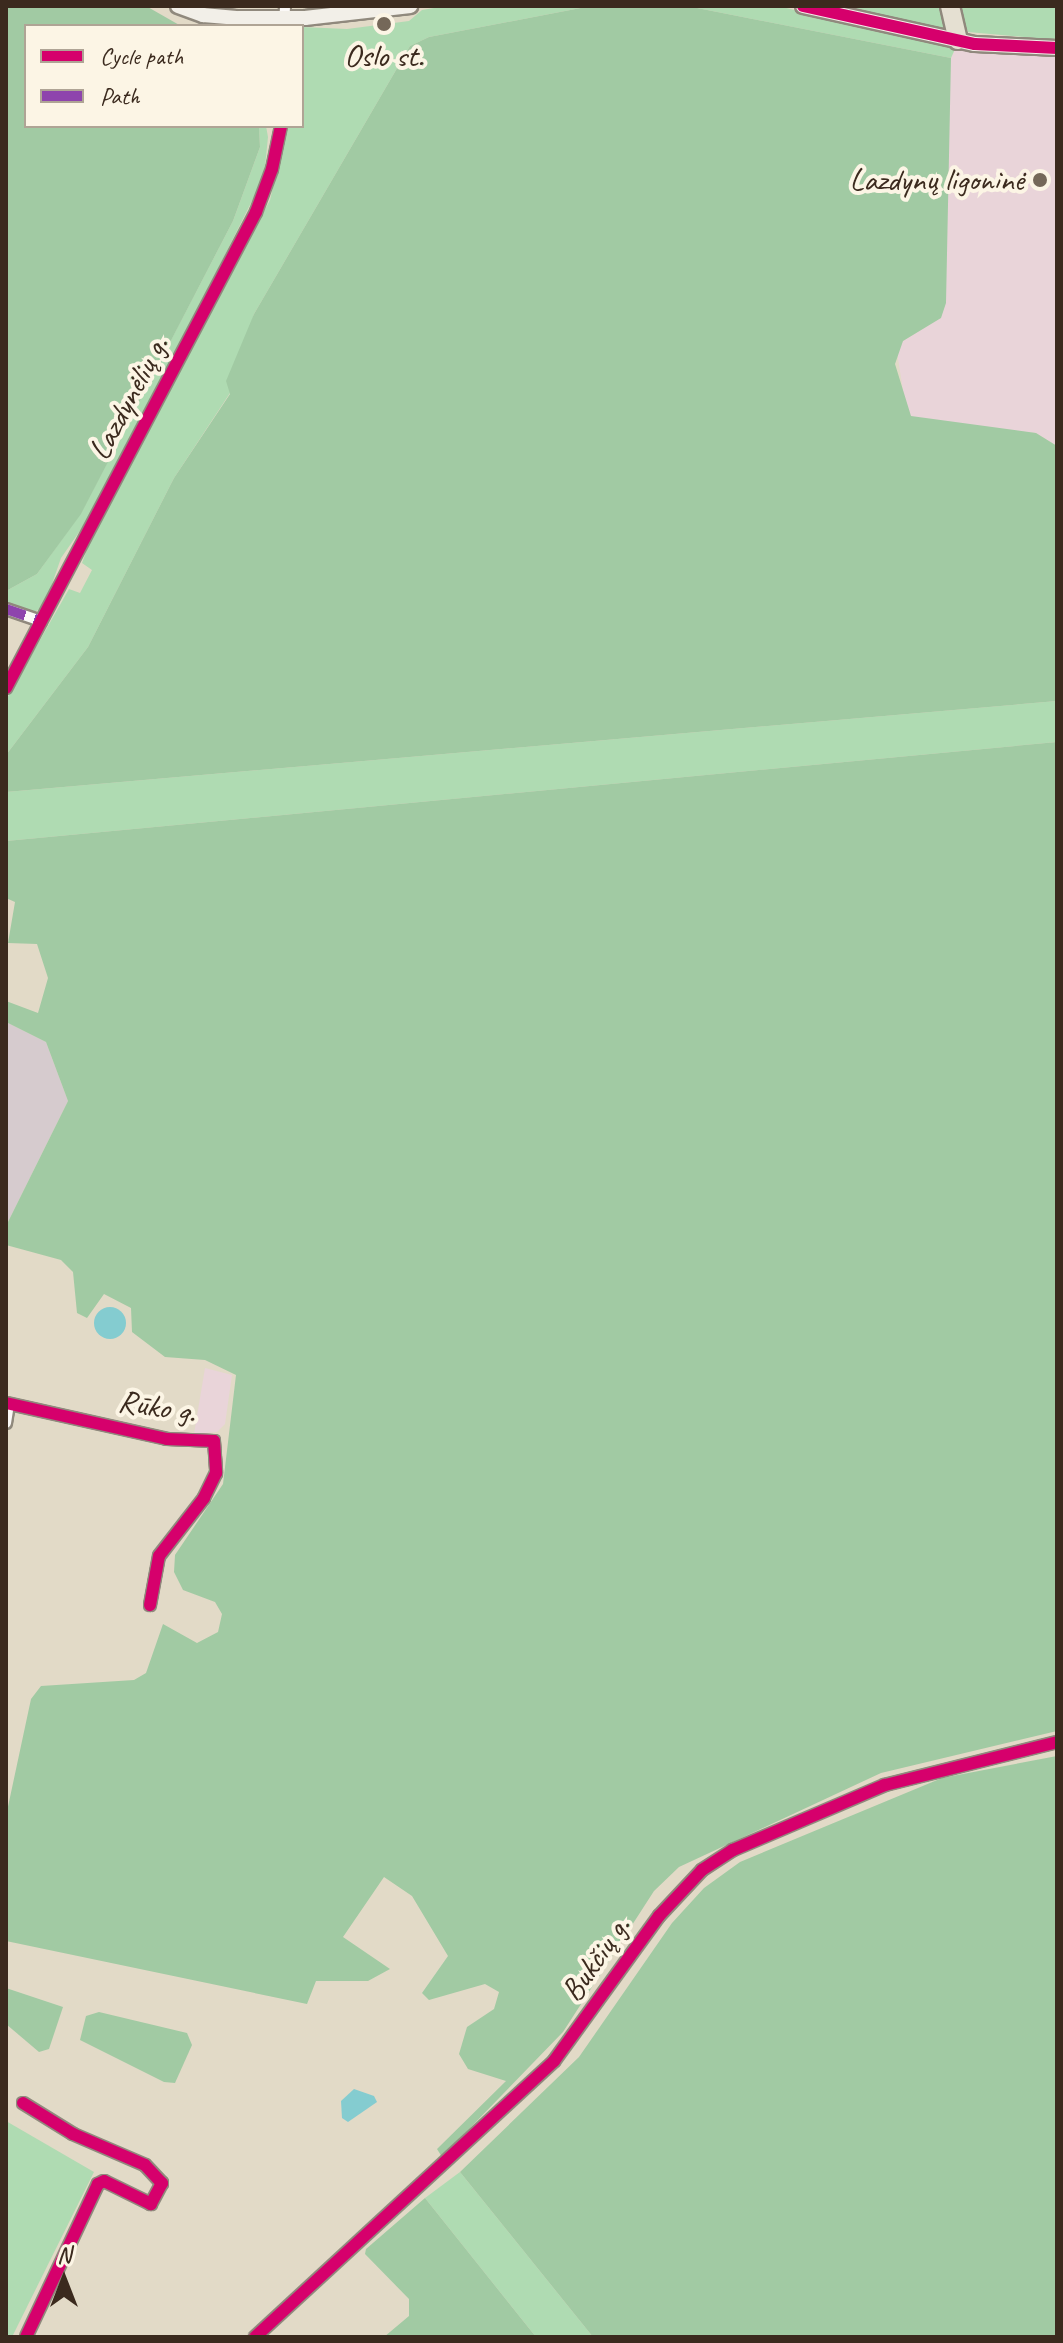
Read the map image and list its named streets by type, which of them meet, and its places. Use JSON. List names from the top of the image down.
{
  "streets": {
    "street": ["Lazdynėlių g.", "Rūko g.", "Bukčių g."]
  },
  "places": ["Oslo st.", "Lazdynų ligoninė"],
  "legend": ["Cycle path", "Path"],
  "north": "top"
}
